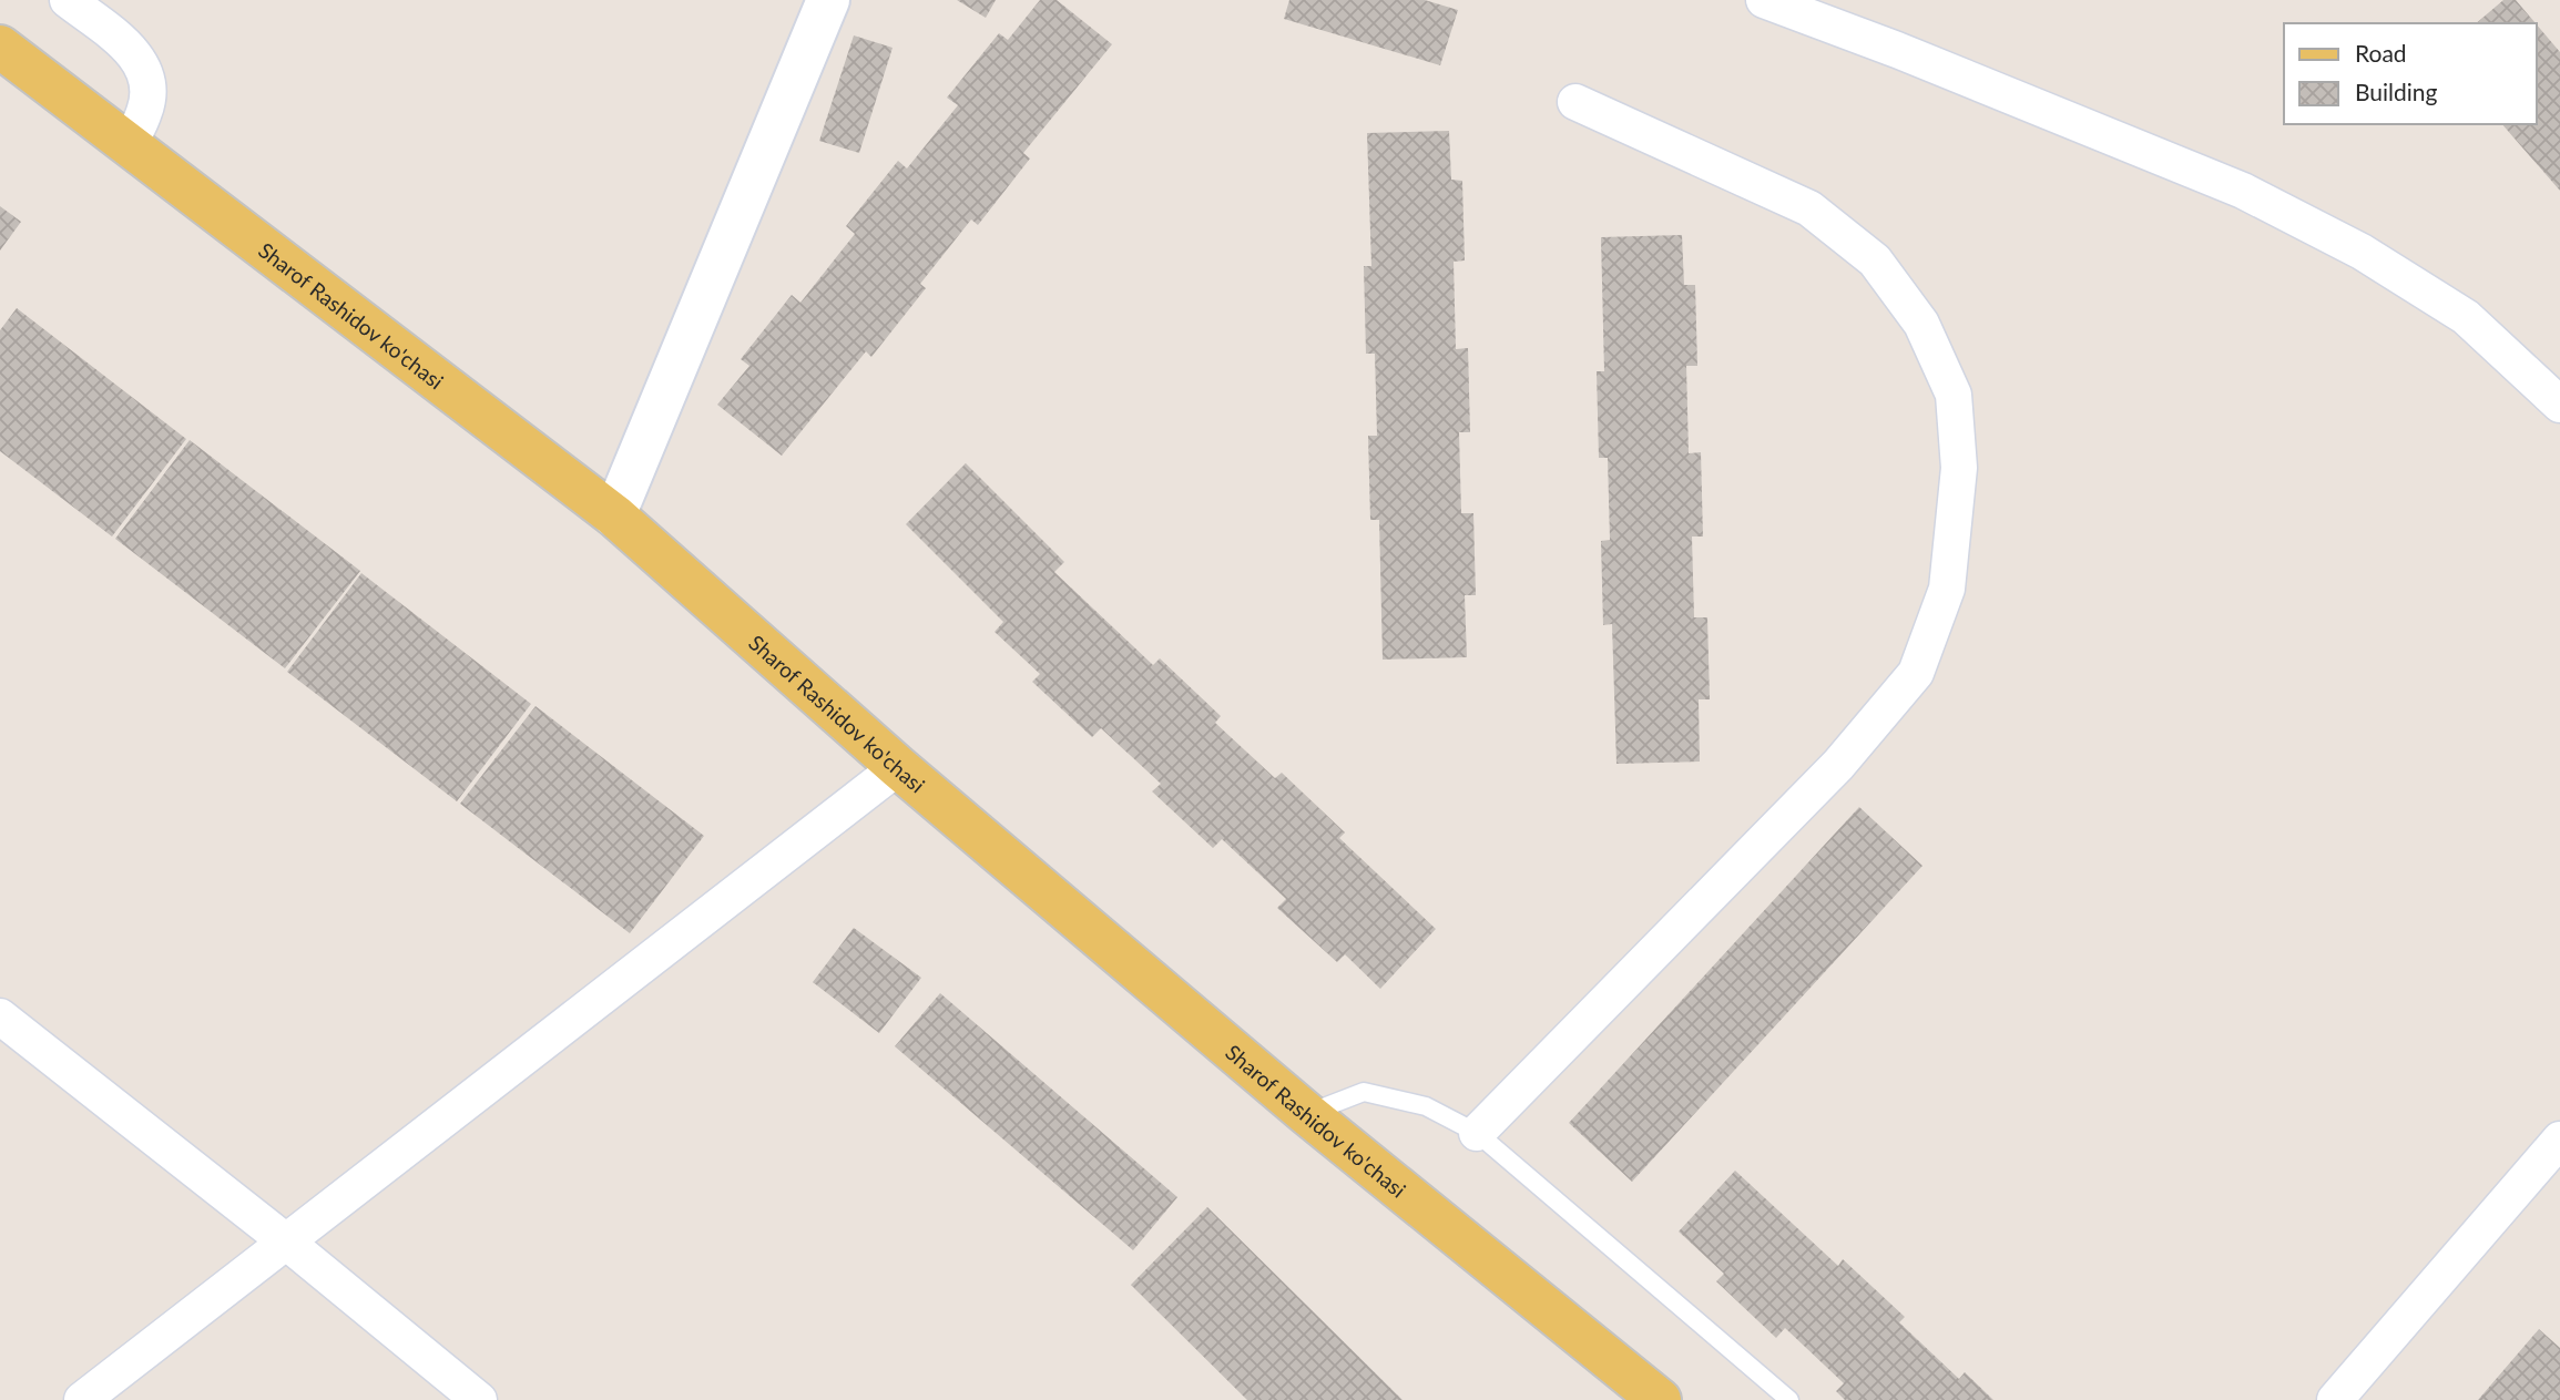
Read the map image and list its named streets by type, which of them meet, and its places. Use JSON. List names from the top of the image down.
{
  "streets": {
    "main road": ["Sharof Rashidov ko'chasi"]
  },
  "legend": ["Road", "Building"]
}
